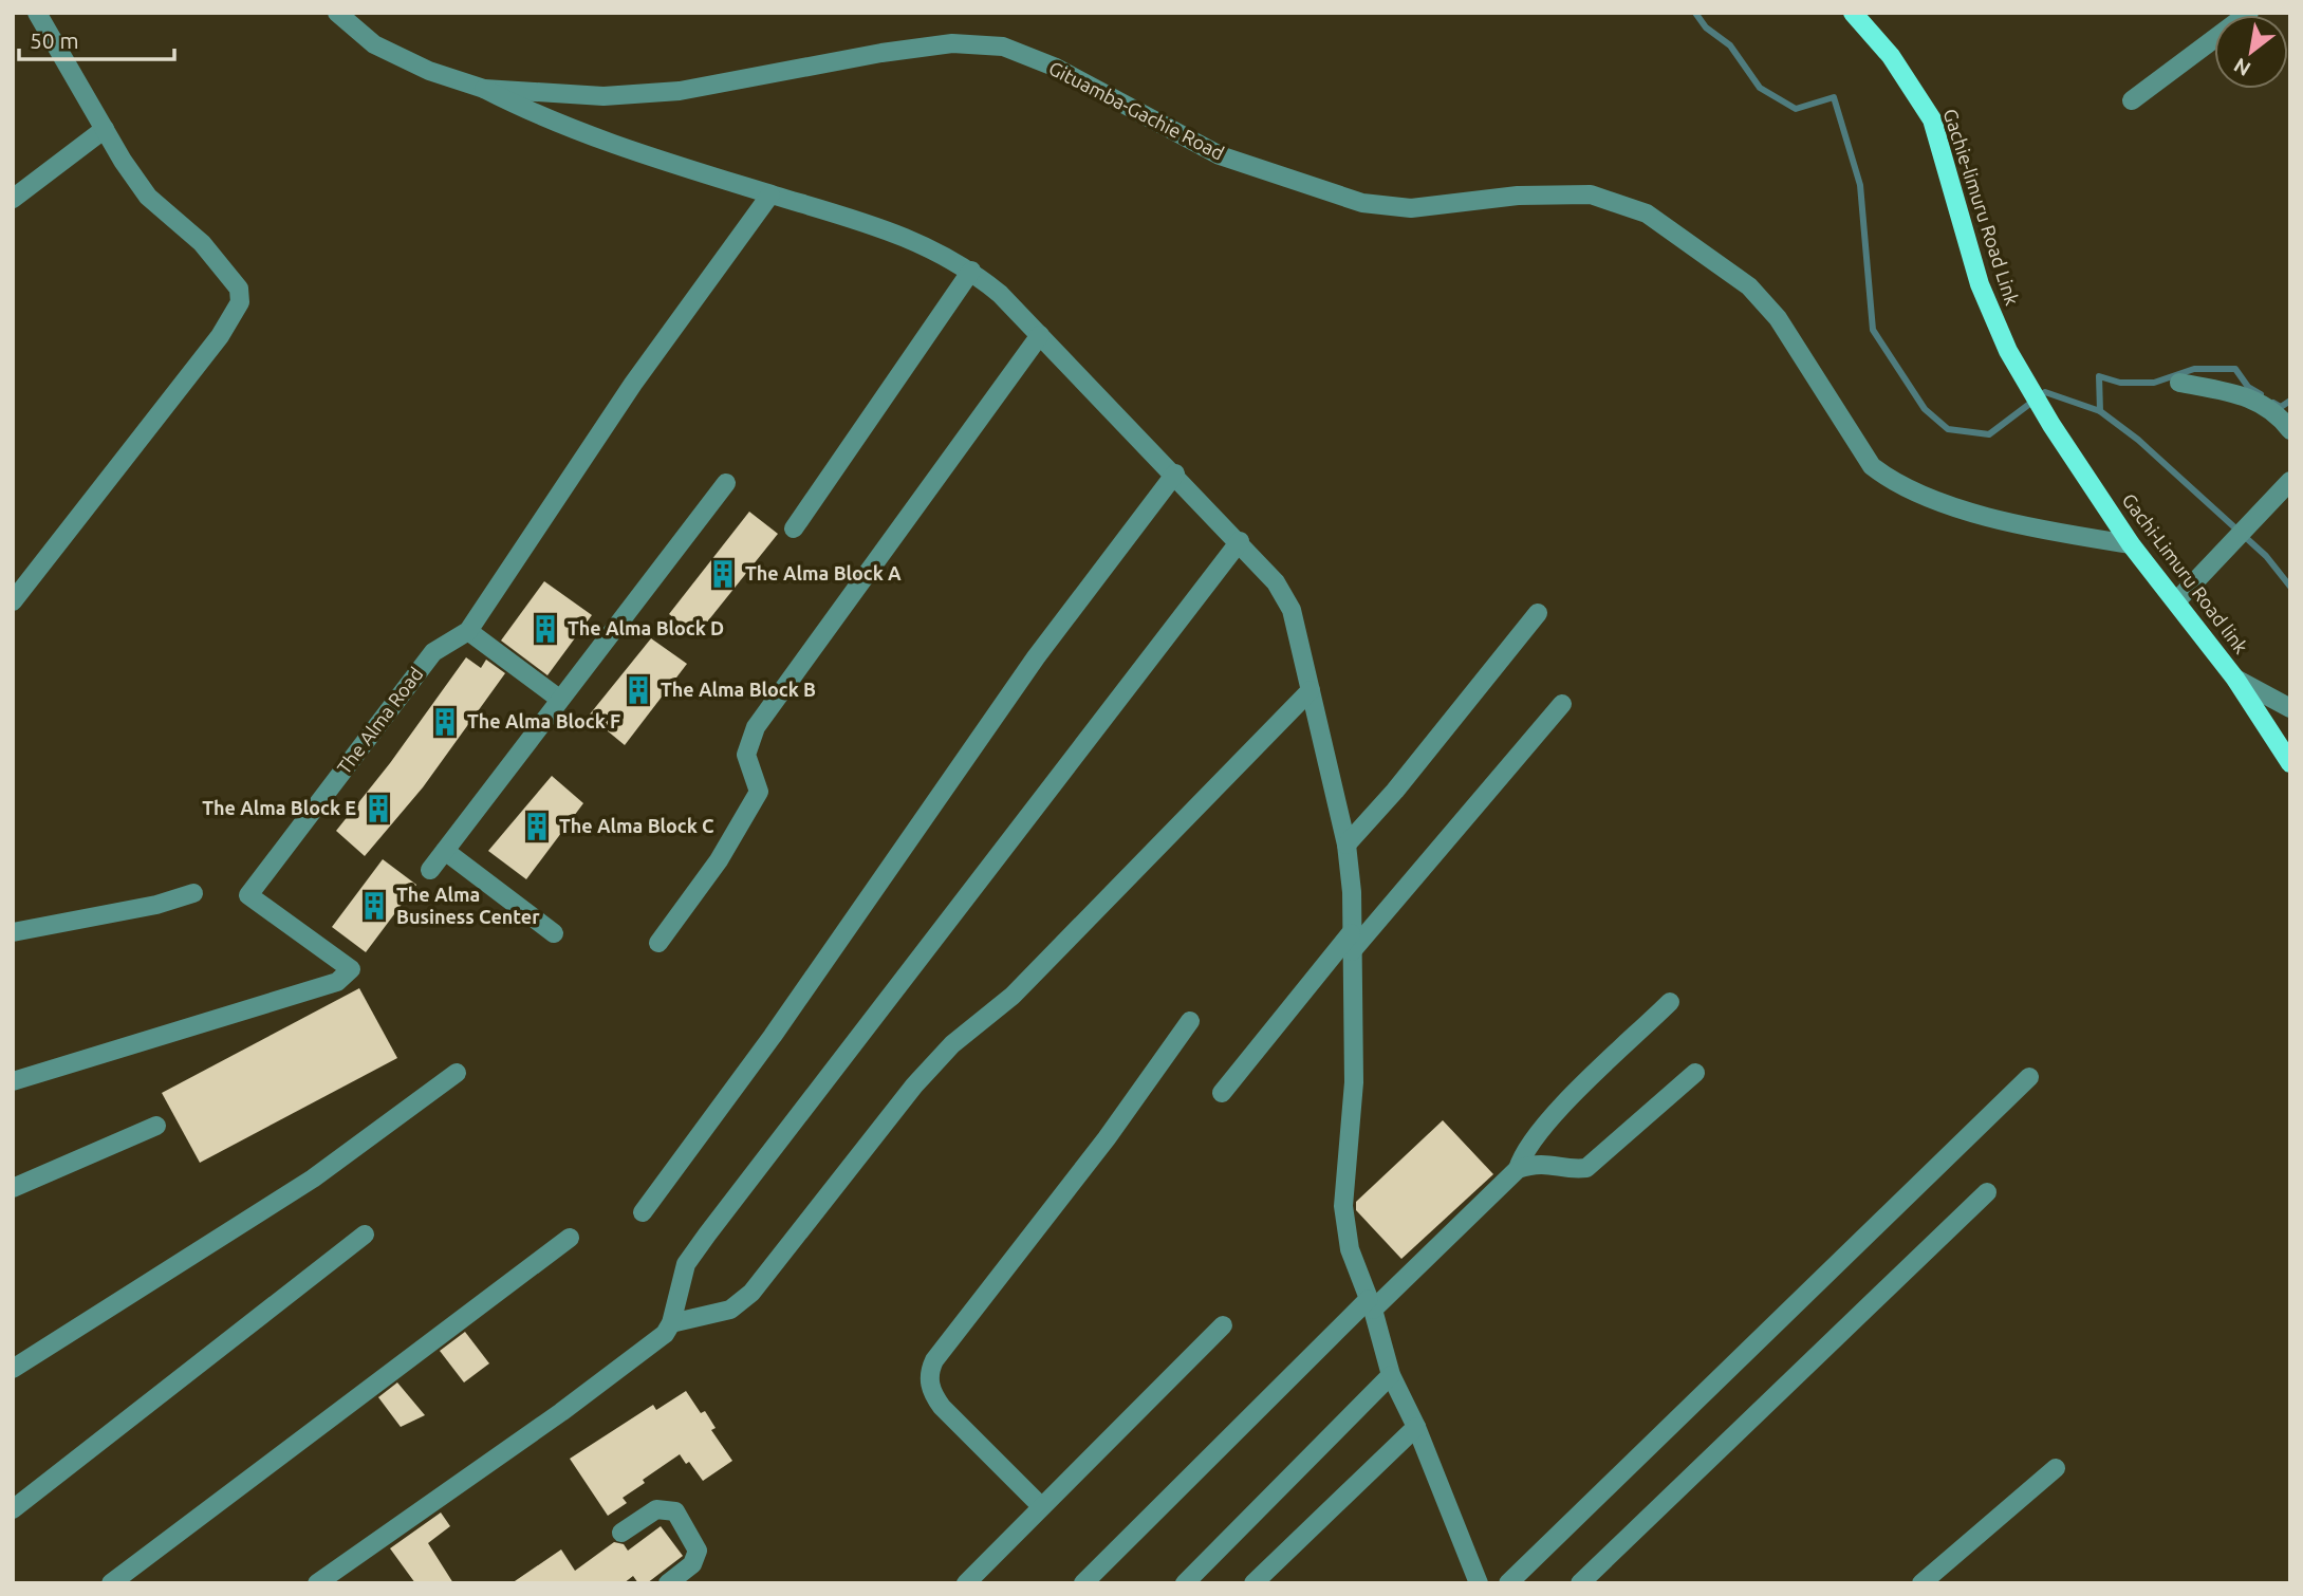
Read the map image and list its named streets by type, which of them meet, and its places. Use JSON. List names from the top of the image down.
{
  "streets": {
    "main road": ["Gachie-limuru Road Link", "Gachi-Limuru Road link"],
    "street": ["Gituamba-Gachie Road", "The Alma Road"]
  },
  "crossings": [
    ["Gituamba-Gachie Road", "Gachi-Limuru Road link"],
    ["Gachie-limuru Road Link", "Gachi-Limuru Road link"]
  ],
  "places": {
    "building": [
      "The Alma Block A",
      "The Alma Block D",
      "The Alma Block B",
      "The Alma Block F",
      "The Alma Block E",
      "The Alma Block C",
      "The Alma Business Center"
    ]
  },
  "scale_bar": "50 m",
  "north": "bottom left"
}
